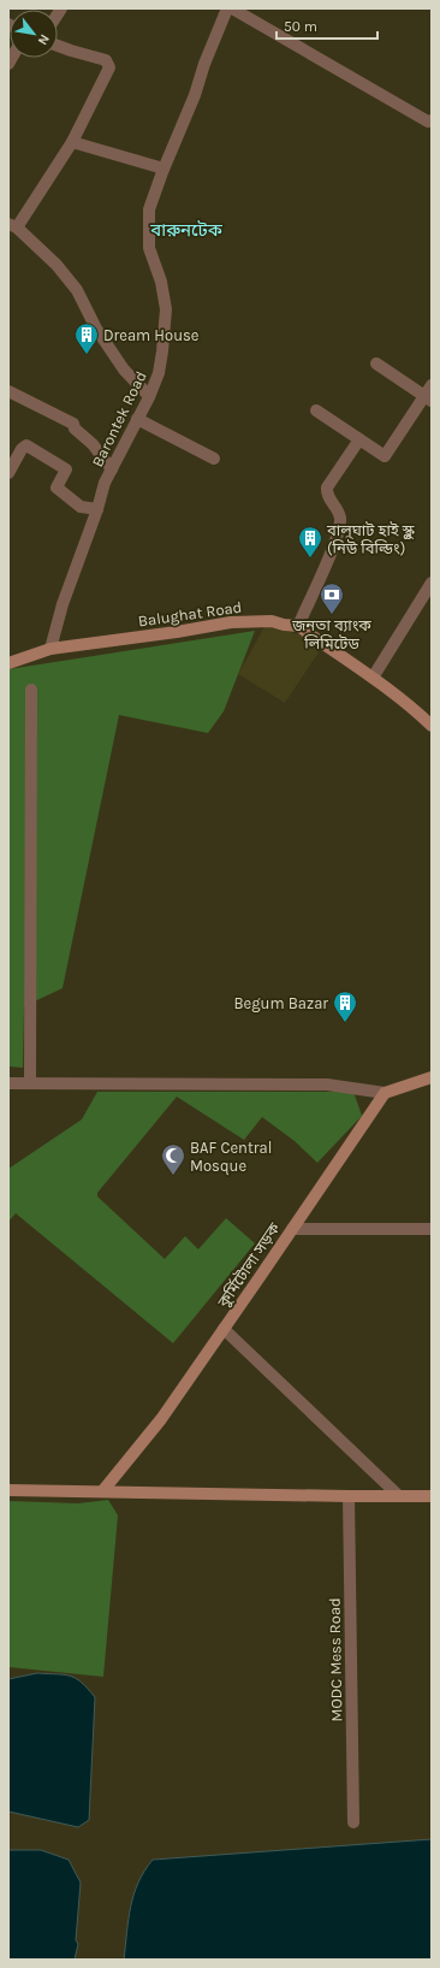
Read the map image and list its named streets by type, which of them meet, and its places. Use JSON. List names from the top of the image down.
{
  "streets": {
    "street": [
      "Barontek Road",
      "Balughat Road",
      "কুর্মিটোলা সড়ক",
      "MODC Mess Road"
    ]
  },
  "crossings": [
    ["Barontek Road", "Balughat Road"]
  ],
  "districts": ["বারুনটেক"],
  "places": {
    "building": ["Dream House", "বালুঘাট হাই স্কুল (নিউ বিল্ডিং)", "Begum Bazar"],
    "bank": ["জনতা ব্যাংক লিমিটেড"],
    "mosque": ["BAF Central Mosque"]
  },
  "scale_bar": "50 m",
  "north": "bottom right"
}
